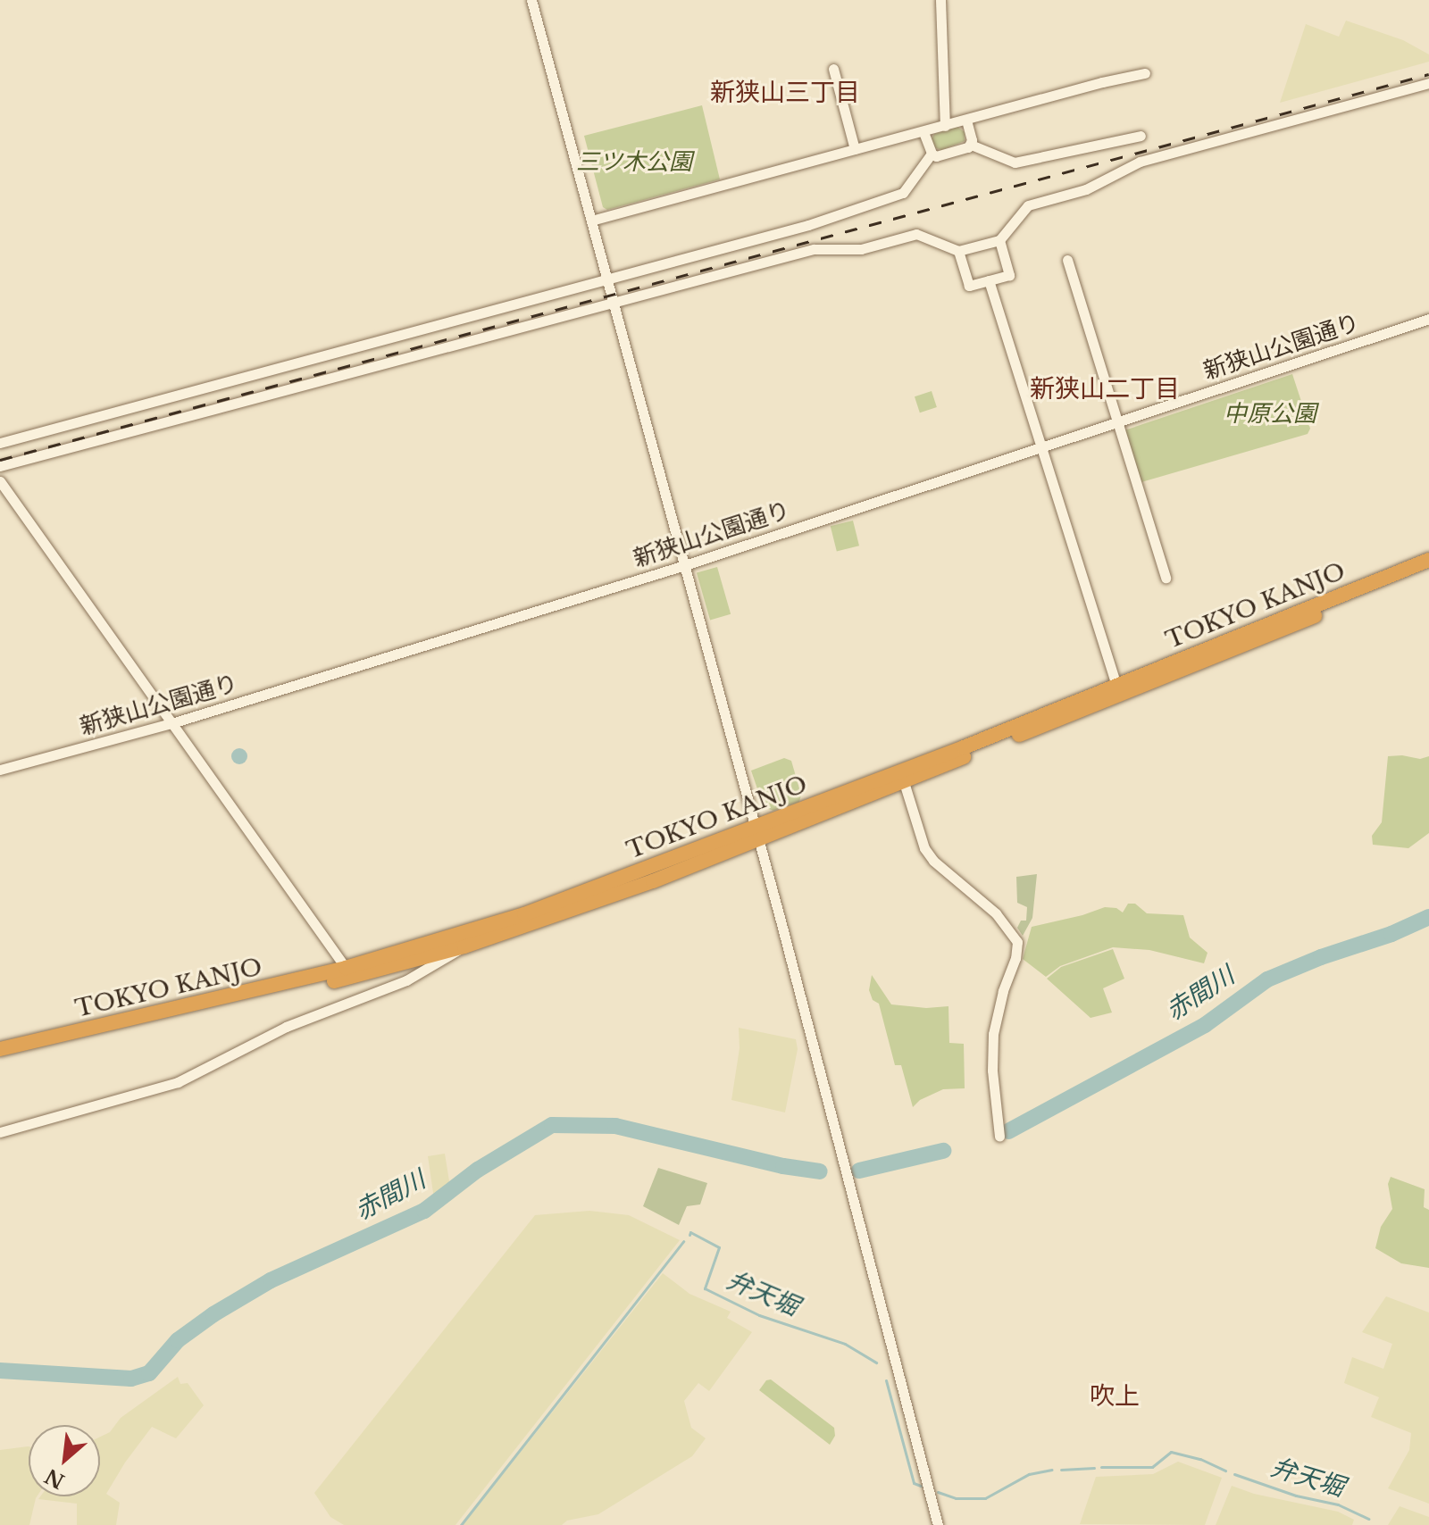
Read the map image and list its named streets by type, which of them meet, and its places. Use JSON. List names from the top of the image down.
{
  "streets": {
    "highway": ["TOKYO KANJO"],
    "street": ["新狭山公園通り"]
  },
  "districts": ["新狭山三丁目", "新狭山二丁目", "吹上"],
  "water": ["赤間川", "弁天堀"],
  "parks": ["三ツ木公園", "中原公園"],
  "north": "bottom left"
}
